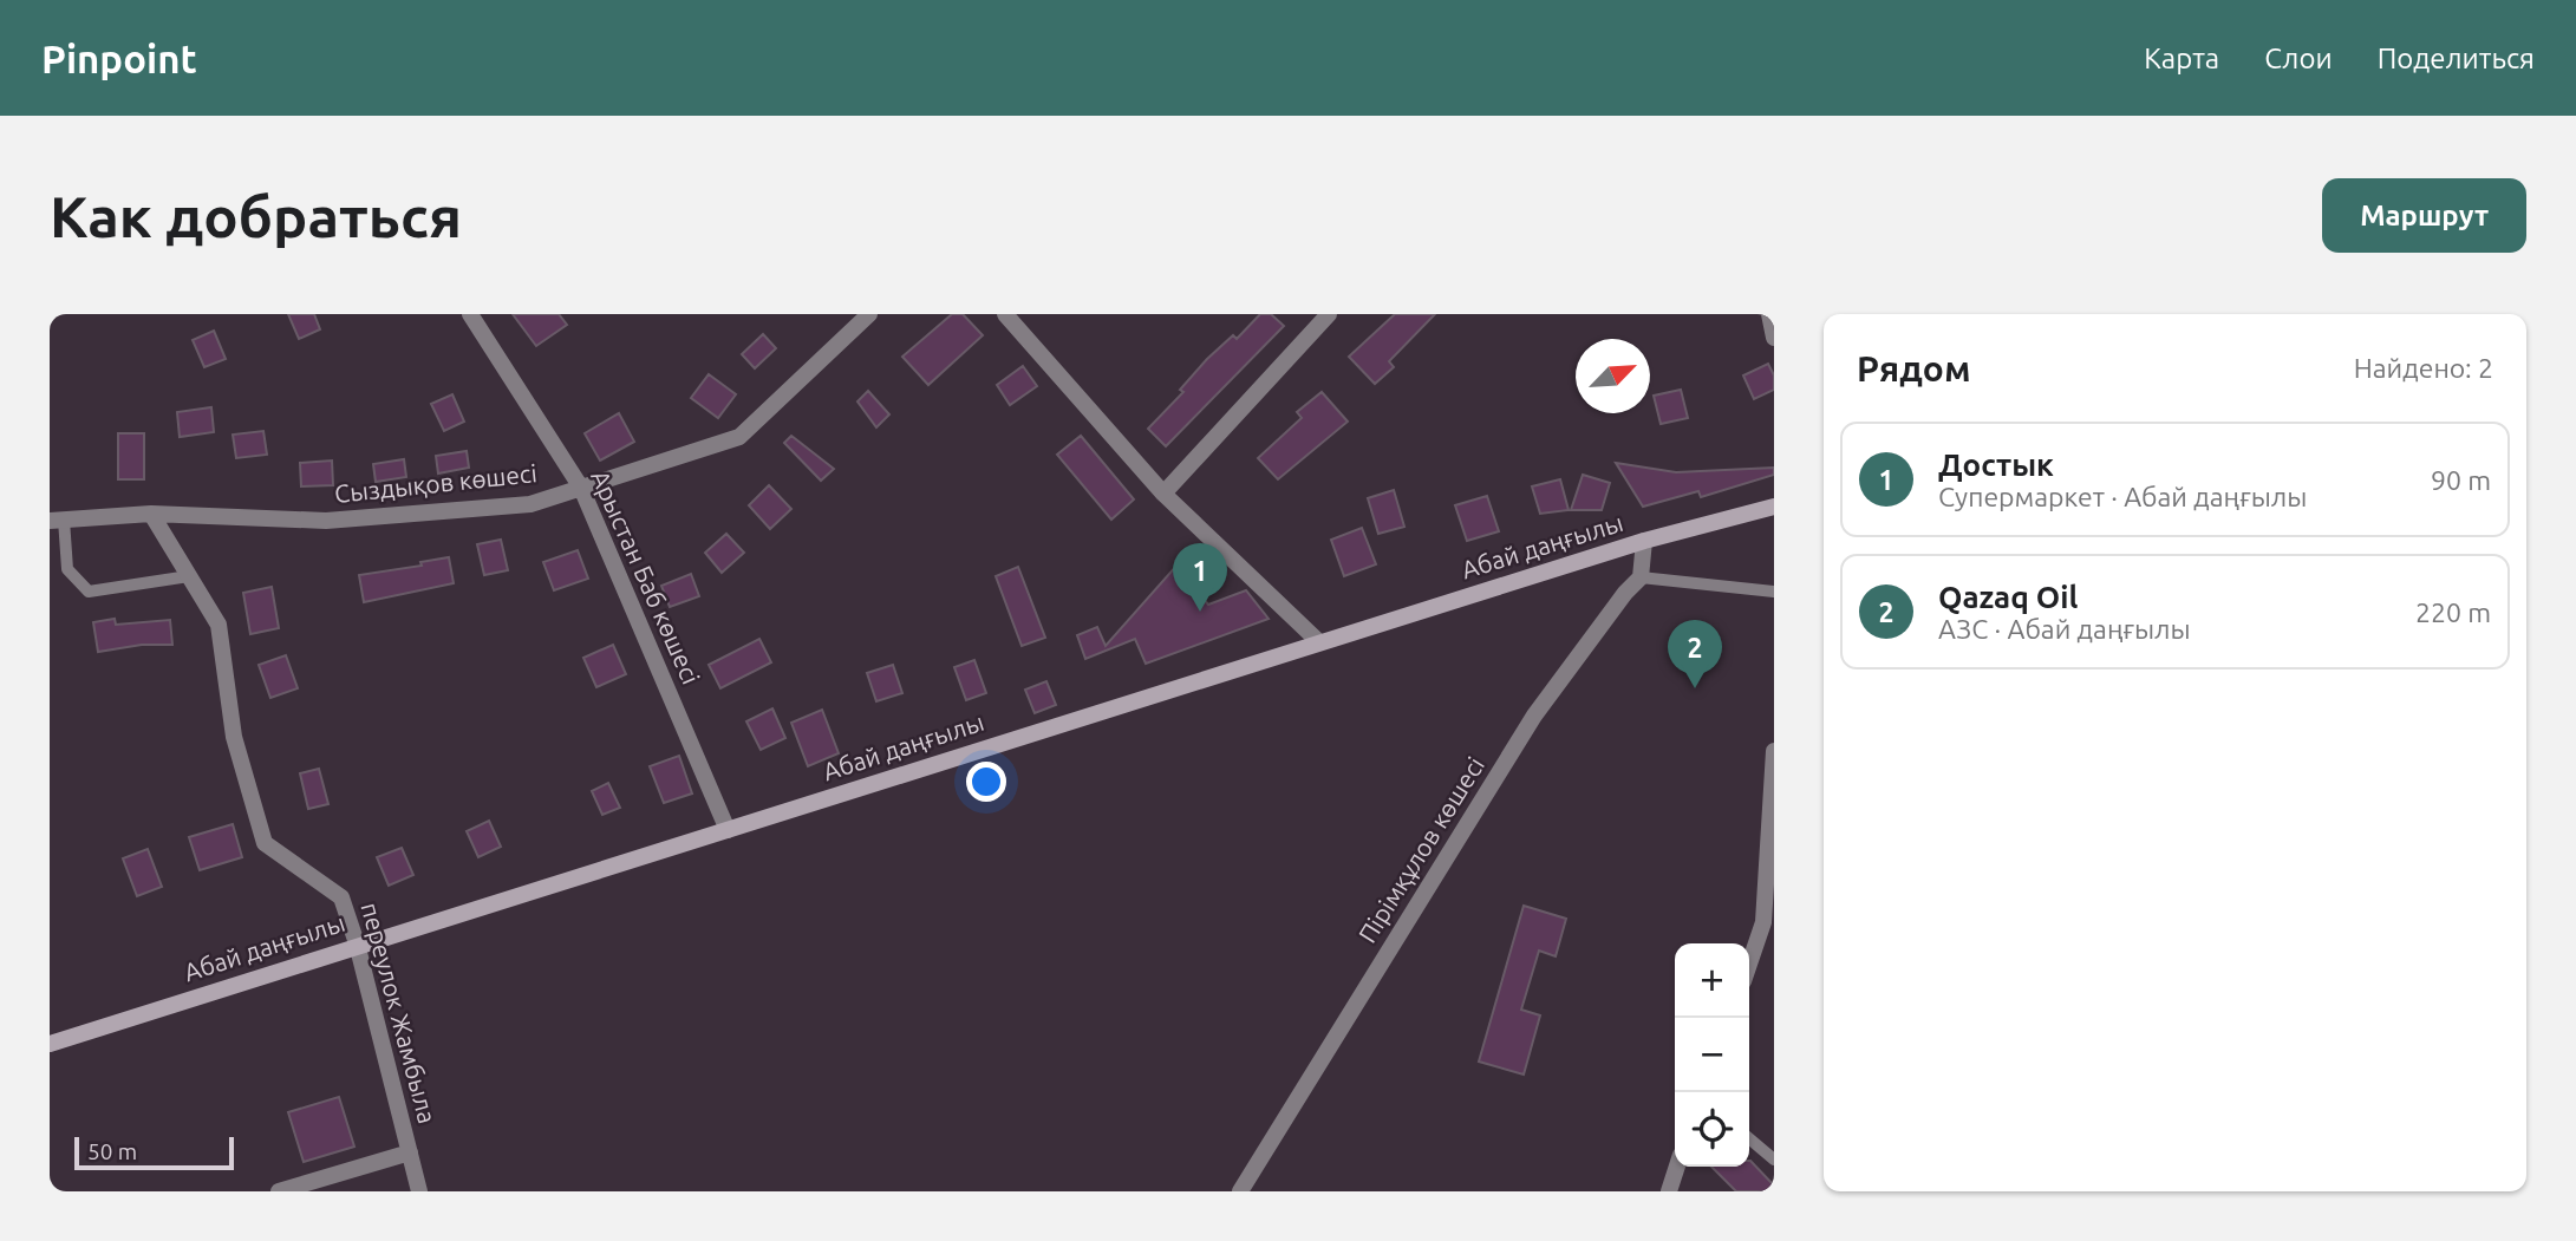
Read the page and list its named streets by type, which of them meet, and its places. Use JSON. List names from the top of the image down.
{
  "streets": {
    "street": [
      "Сыздықов көшесі",
      "Абай даңғылы",
      "Арыстан Баб көшесі",
      "Пірімқұлов көшесі",
      "переулок Жамбыла"
    ]
  },
  "crossings": [
    ["Сыздықов көшесі", "Арыстан Баб көшесі"],
    ["Сыздықов көшесі", "переулок Жамбыла"],
    ["Абай даңғылы", "Арыстан Баб көшесі"],
    ["Абай даңғылы", "переулок Жамбыла"]
  ],
  "scale_bar": "50 m",
  "north": "top right",
  "page": {
    "header": "Pinpoint",
    "nav": ["Карта", "Слои", "Поделиться"],
    "buttons": "Маршрут",
    "title": "Как добраться",
    "heading": ["Рядом", "Найдено: 2"],
    "list": [
      {
        "mark": "1",
        "name": "Достык",
        "note": "Супермаркет · Абай даңғылы",
        "value": "90 m"
      },
      {
        "mark": "2",
        "name": "Qazaq Oil",
        "note": "АЗС · Абай даңғылы",
        "value": "220 m"
      }
    ],
    "pins": ["1", "2"],
    "map_buttons": ["+", "−"],
    "scale": "50 m"
  }
}
